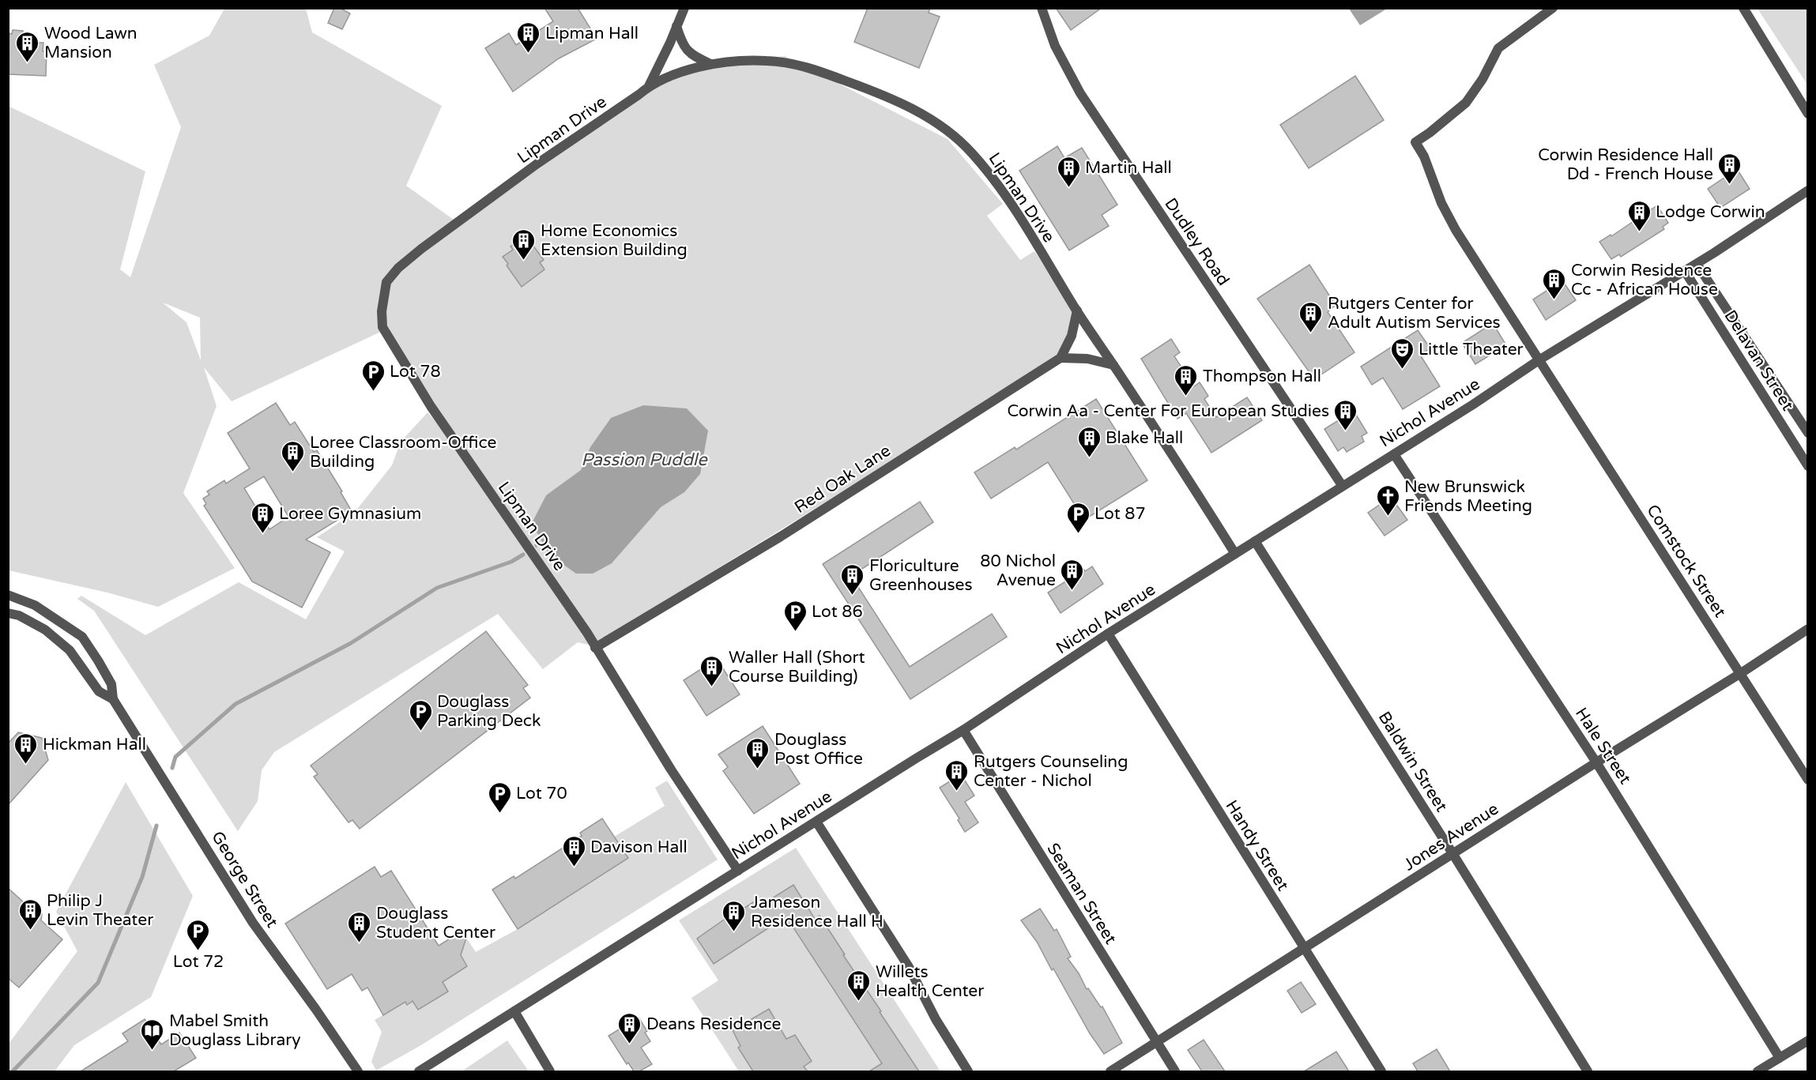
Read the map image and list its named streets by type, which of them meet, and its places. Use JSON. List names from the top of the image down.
{
  "streets": {
    "street": [
      "Lipman Drive",
      "Dudley Road",
      "Delavan Street",
      "Nichol Avenue",
      "Red Oak Lane",
      "Comstock Street",
      "Hale Street",
      "Baldwin Street",
      "Jones Avenue",
      "Handy Street",
      "George Street",
      "Seaman Street"
    ]
  },
  "crossings": [
    ["Lipman Drive", "Nichol Avenue"],
    ["Lipman Drive", "Red Oak Lane"],
    ["Dudley Road", "Nichol Avenue"],
    ["Delavan Street", "Nichol Avenue"],
    ["Nichol Avenue", "Comstock Street"],
    ["Nichol Avenue", "Hale Street"],
    ["Nichol Avenue", "Baldwin Street"],
    ["Nichol Avenue", "Handy Street"],
    ["Nichol Avenue", "Seaman Street"],
    ["Comstock Street", "Jones Avenue"],
    ["Hale Street", "Jones Avenue"],
    ["Baldwin Street", "Jones Avenue"],
    ["Jones Avenue", "Handy Street"],
    ["Jones Avenue", "Seaman Street"]
  ],
  "water": ["Passion Puddle"],
  "places": {
    "building": [
      "Lipman Hall",
      "Wood Lawn Mansion",
      "Corwin Residence Hall Dd - French House",
      "Martin Hall",
      "Lodge Corwin",
      "Home Economics Extension Building",
      "Corwin Residence Cc - African House",
      "Rutgers Center for Adult Autism Services",
      "Thompson Hall",
      "Corwin Aa - Center For European Studies",
      "Blake Hall",
      "Loree Classroom-Office Building",
      "Loree Gymnasium",
      "80 Nichol Avenue",
      "Floriculture Greenhouses",
      "Waller Hall (Short Course Building)",
      "Hickman Hall",
      "Douglass Post Office",
      "Rutgers Counseling Center - Nichol",
      "Davison Hall",
      "Philip J Levin Theater",
      "Jameson Residence Hall H",
      "Douglass Student Center",
      "Willets Health Center",
      "Deans Residence"
    ],
    "theatre": ["Little Theater"],
    "parking": [
      "Lot 78",
      "Lot 87",
      "Lot 86",
      "Douglass Parking Deck",
      "Lot 70",
      "Lot 72"
    ],
    "church": ["New Brunswick Friends Meeting"],
    "library": ["Mabel Smith Douglass Library"]
  }
}
